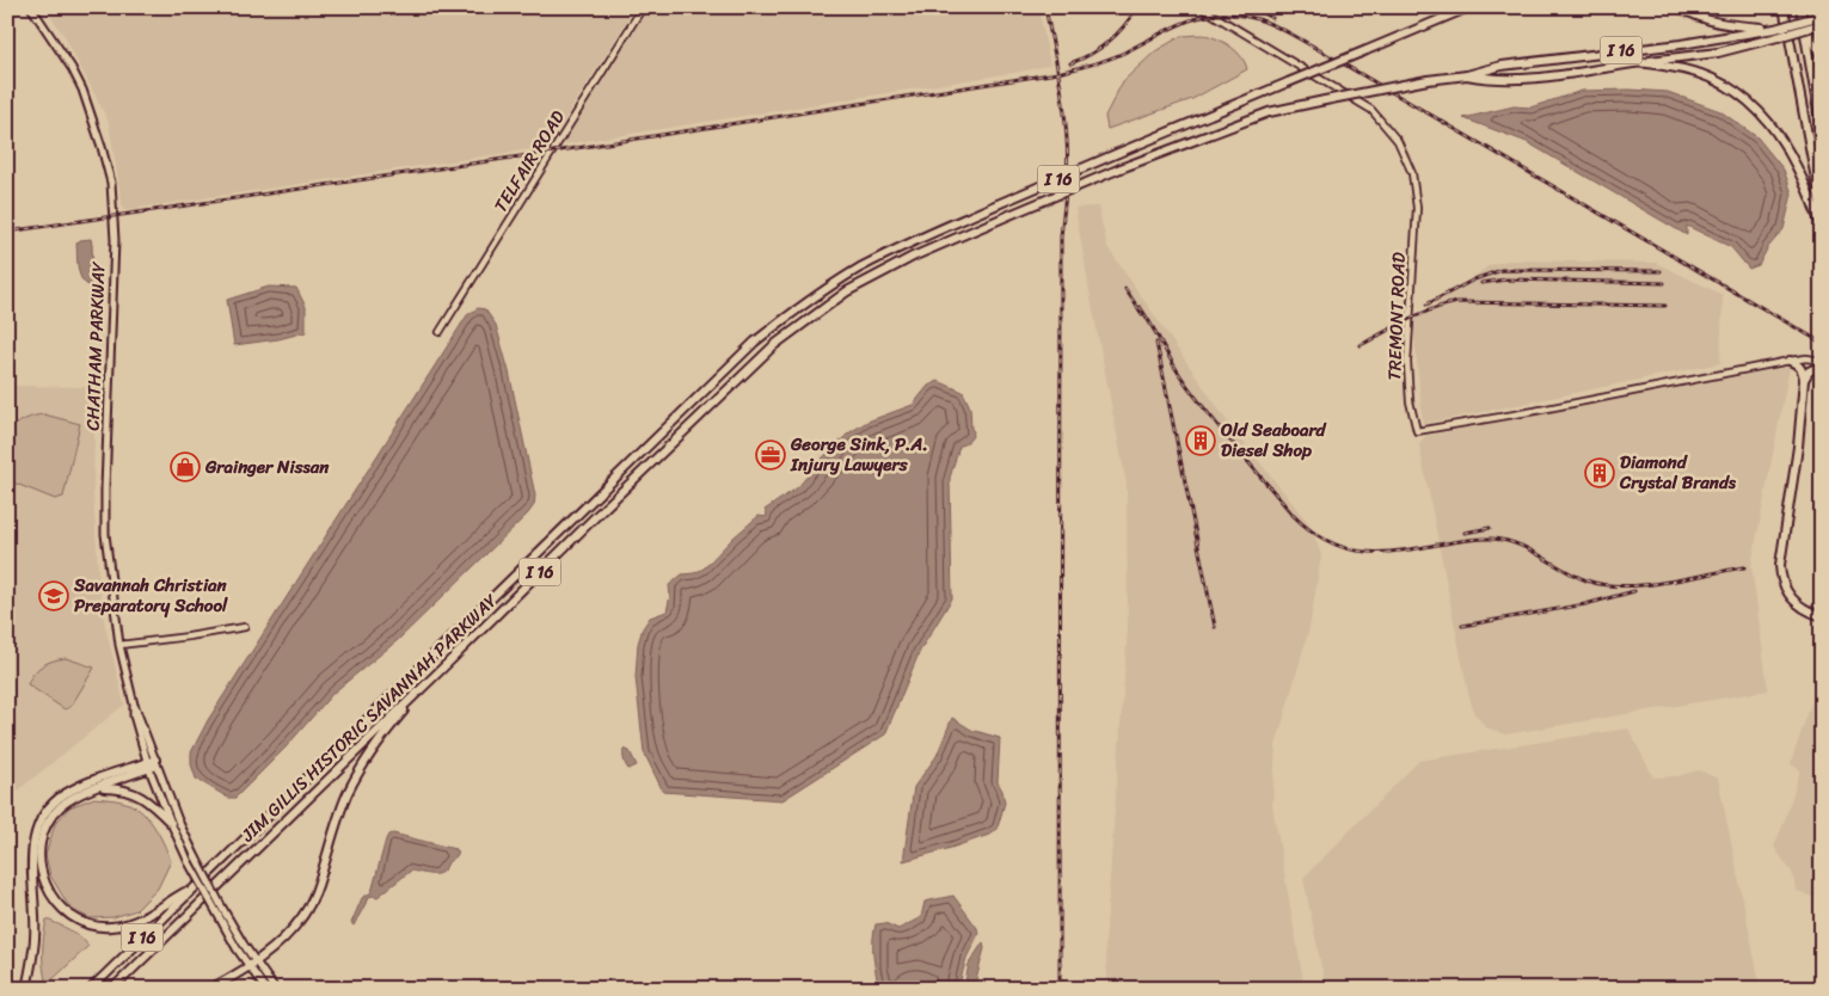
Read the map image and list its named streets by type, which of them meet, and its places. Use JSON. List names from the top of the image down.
{
  "streets": {
    "highway": ["I 16", "JIM GILLIS HISTORIC SAVANNAH PARKWAY"],
    "main road": ["CHATHAM PARKWAY"],
    "street": ["TELFAIR ROAD", "TREMONT ROAD"]
  },
  "places": {
    "building": ["Old Seaboard Diesel Shop", "Diamond Crystal Brands"],
    "office": ["George Sink, P.A. Injury Lawyers"],
    "shop": ["Grainger Nissan"],
    "school or university": ["Savannah Christian Preparatory School"]
  }
}
